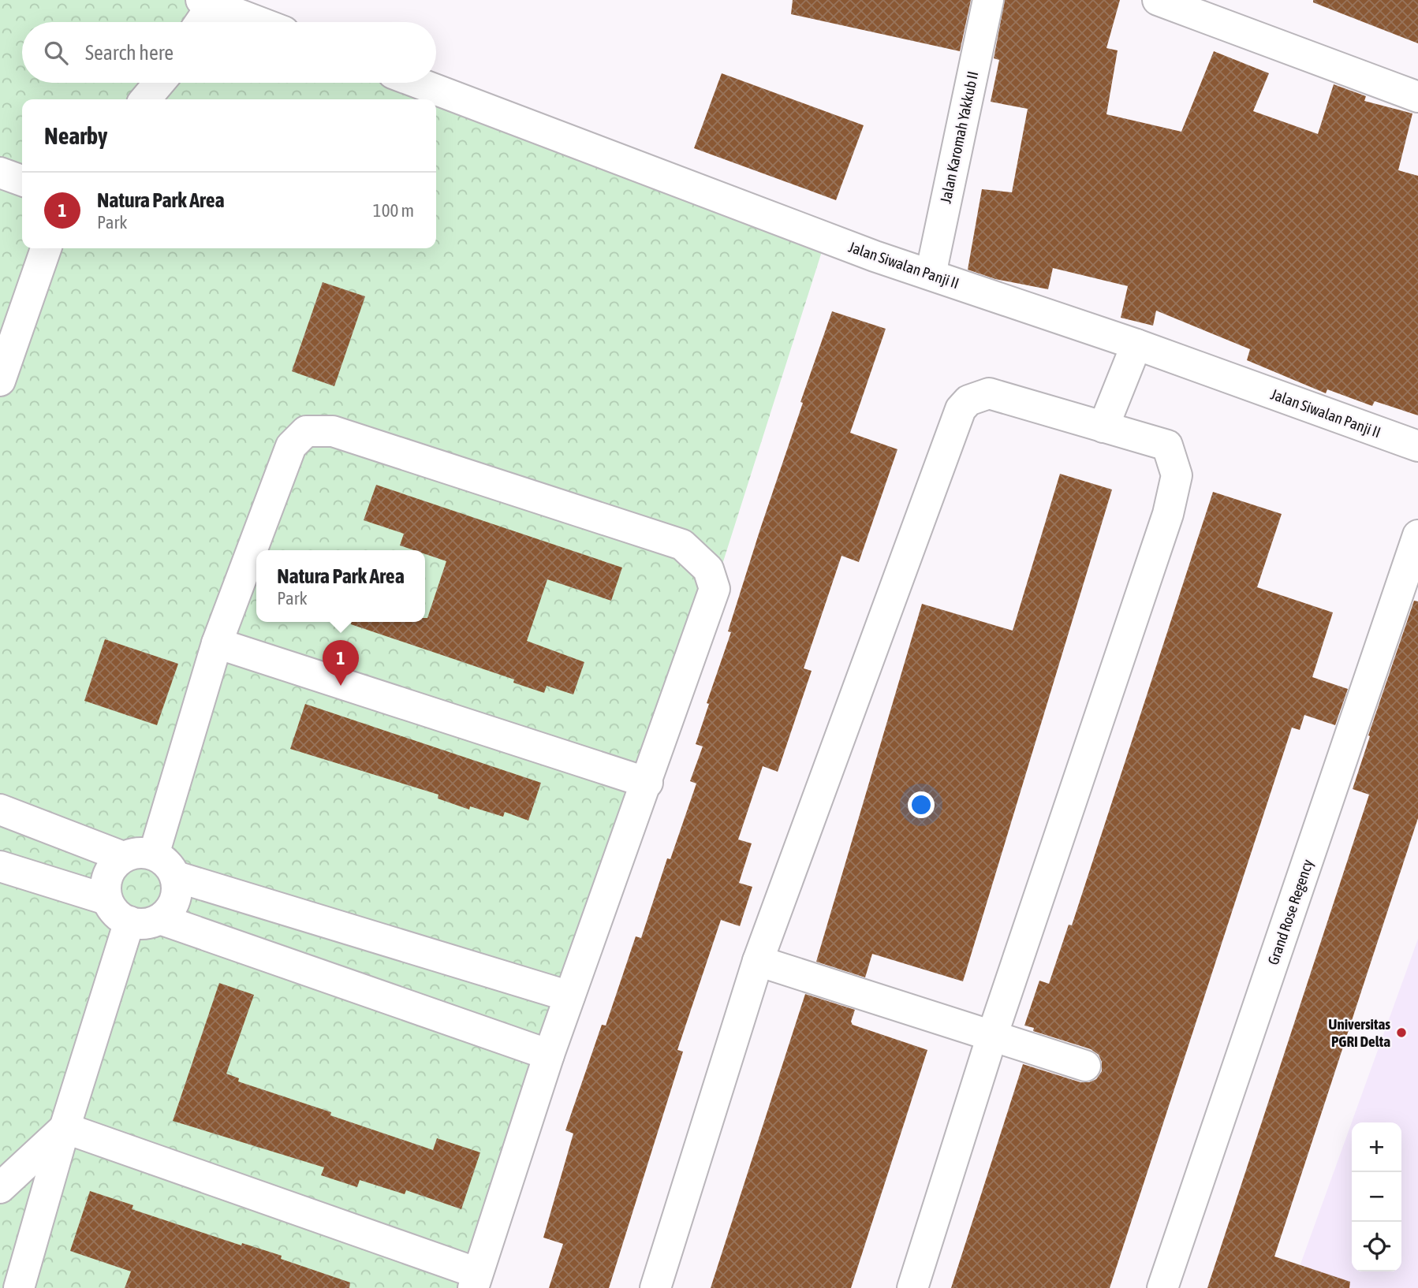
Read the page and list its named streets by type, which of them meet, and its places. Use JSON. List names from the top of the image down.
{
  "streets": {
    "street": ["Jalan Karomah Yakkub II", "Jalan Siwalan Panji II", "Grand Rose Regency"]
  },
  "crossings": [
    ["Jalan Karomah Yakkub II", "Jalan Siwalan Panji II"]
  ],
  "places": ["Universitas PGRI Delta"],
  "page": {
    "search": "Search here",
    "heading": "Nearby",
    "list": [
      {
        "mark": "1",
        "name": "Natura Park Area",
        "note": "Park",
        "value": "100 m"
      }
    ],
    "popup": ["Natura Park Area", "Park"],
    "pins": "1",
    "map_buttons": ["+", "−"]
  }
}
